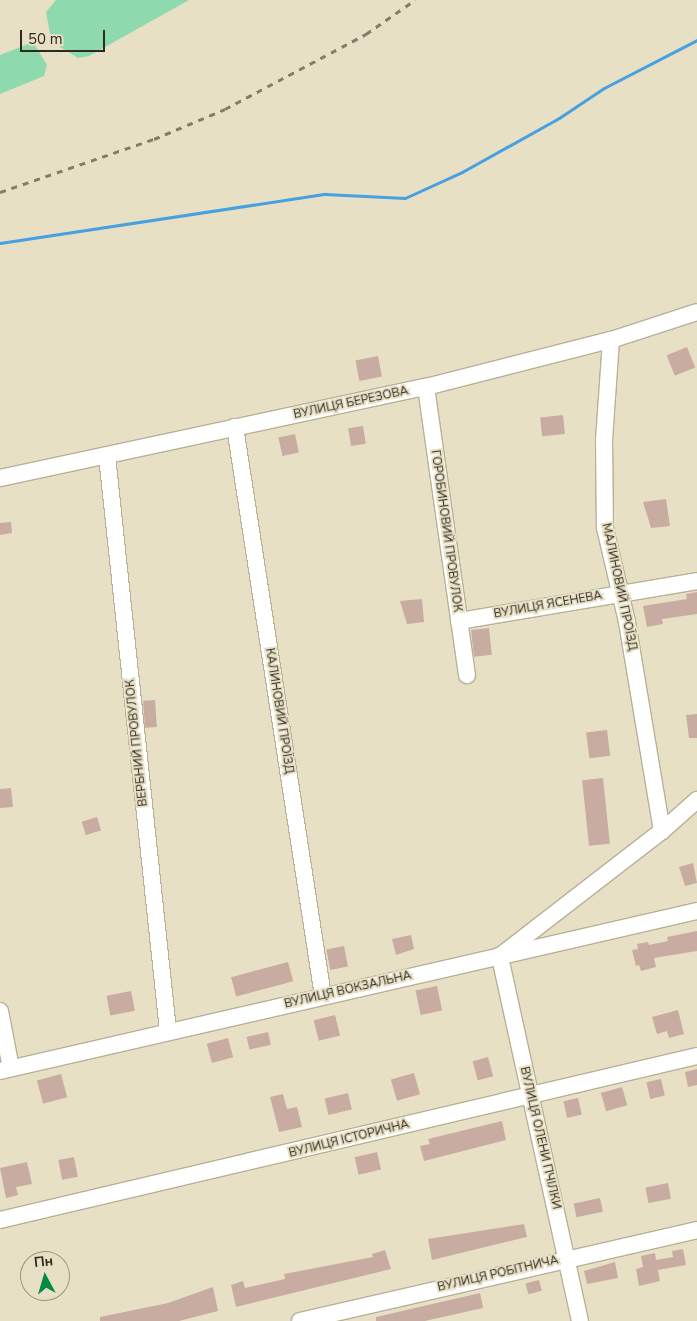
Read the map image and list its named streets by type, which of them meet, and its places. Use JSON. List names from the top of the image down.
{
  "streets": {
    "street": [
      "ВУЛИЦЯ БЕРЕЗОВА",
      "ГОРОБИНОВИЙ ПРОВУЛОК",
      "МАЛИНОВИЙ ПРОЇЗД",
      "ВУЛИЦЯ ЯСЕНЕВА",
      "КАЛИНОВИЙ ПРОЇЗД",
      "ВЕРБНИЙ ПРОВУЛОК",
      "ВУЛИЦЯ ВОКЗАЛЬНА",
      "ВУЛИЦЯ ОЛЕНИ ПЧІЛКИ",
      "ВУЛИЦЯ ІСТОРИЧНА",
      "ВУЛИЦЯ РОБІТНИЧА"
    ]
  },
  "crossings": [
    ["ВУЛИЦЯ БЕРЕЗОВА", "ГОРОБИНОВИЙ ПРОВУЛОК"],
    ["ВУЛИЦЯ БЕРЕЗОВА", "МАЛИНОВИЙ ПРОЇЗД"],
    ["ВУЛИЦЯ БЕРЕЗОВА", "КАЛИНОВИЙ ПРОЇЗД"],
    ["ВУЛИЦЯ БЕРЕЗОВА", "ВЕРБНИЙ ПРОВУЛОК"],
    ["ГОРОБИНОВИЙ ПРОВУЛОК", "ВУЛИЦЯ ЯСЕНЕВА"],
    ["МАЛИНОВИЙ ПРОЇЗД", "ВУЛИЦЯ ЯСЕНЕВА"],
    ["КАЛИНОВИЙ ПРОЇЗД", "ВУЛИЦЯ ВОКЗАЛЬНА"],
    ["ВЕРБНИЙ ПРОВУЛОК", "ВУЛИЦЯ ВОКЗАЛЬНА"],
    ["ВУЛИЦЯ ВОКЗАЛЬНА", "ВУЛИЦЯ ОЛЕНИ ПЧІЛКИ"],
    ["ВУЛИЦЯ ОЛЕНИ ПЧІЛКИ", "ВУЛИЦЯ ІСТОРИЧНА"],
    ["ВУЛИЦЯ ОЛЕНИ ПЧІЛКИ", "ВУЛИЦЯ РОБІТНИЧА"]
  ],
  "scale_bar": "50 m",
  "north": "top"
}
